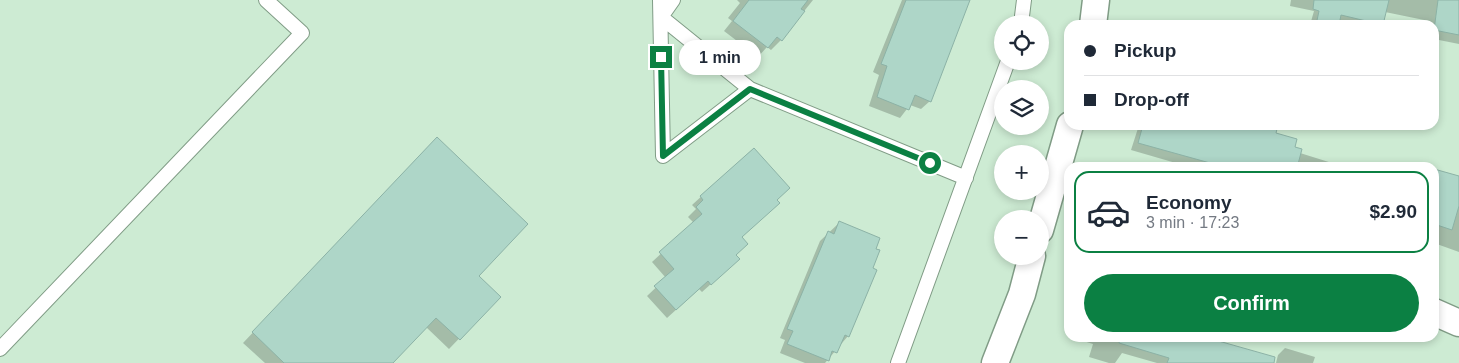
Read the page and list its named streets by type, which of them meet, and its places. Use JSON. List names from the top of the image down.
{
  "page": {
    "map_buttons": ["+", "−"],
    "banner": ["Pickup", "Drop-off"],
    "bubble": "1 min",
    "list": [
      {
        "name": "Economy",
        "note": "3 min · 17:23",
        "value": "$2.90"
      }
    ],
    "buttons": "Confirm"
  }
}
